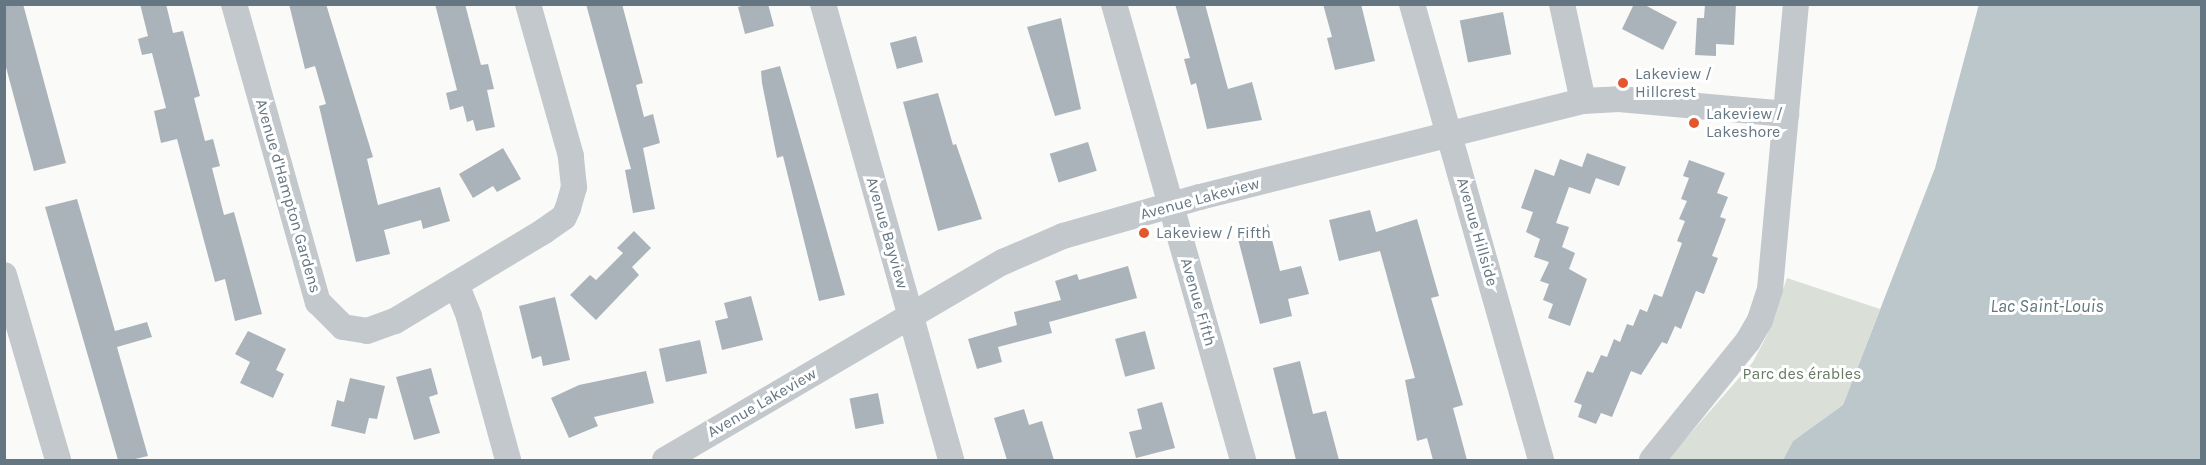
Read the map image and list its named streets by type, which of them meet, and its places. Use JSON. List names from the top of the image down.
{
  "streets": {
    "street": [
      "Avenue d'Hampton Gardens",
      "Avenue Lakeview",
      "Avenue Hillside",
      "Avenue Bayview",
      "Avenue Fifth"
    ]
  },
  "crossings": [
    ["Avenue Lakeview", "Avenue Hillside"],
    ["Avenue Lakeview", "Avenue Bayview"],
    ["Avenue Lakeview", "Avenue Fifth"]
  ],
  "water": ["Lac Saint-Louis"],
  "parks": ["Parc des érables"],
  "places": ["Lakeview / Hillcrest", "Lakeview / Lakeshore", "Lakeview / Fifth"]
}
